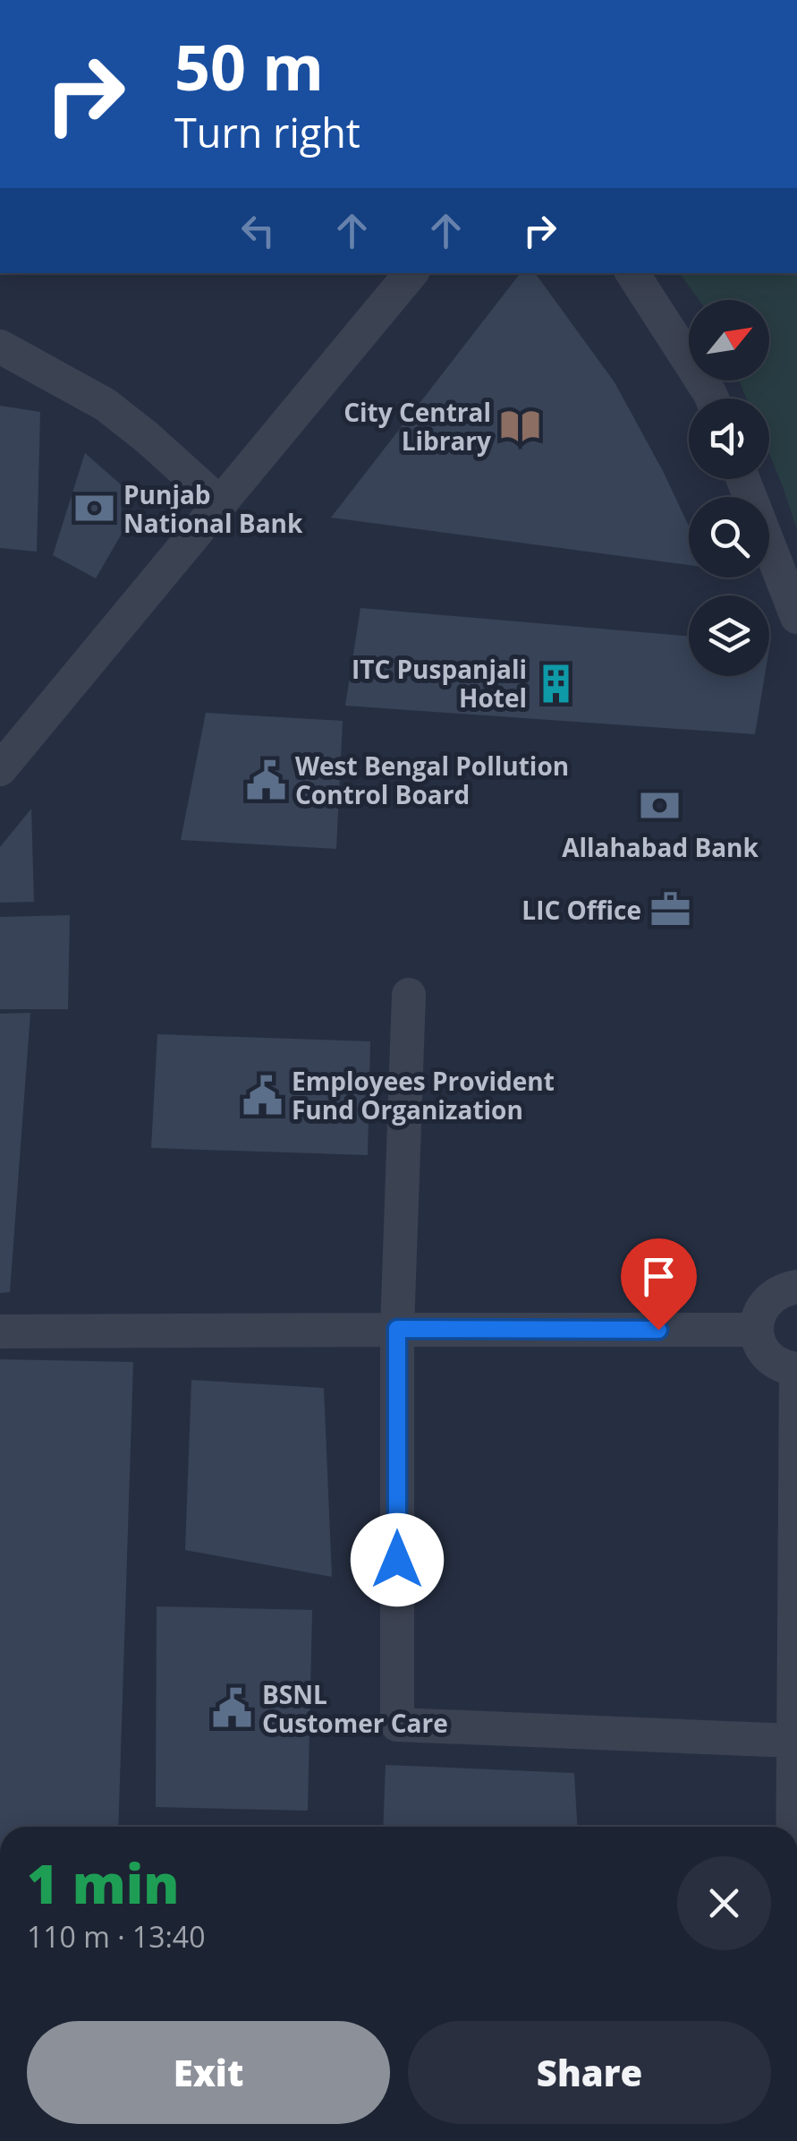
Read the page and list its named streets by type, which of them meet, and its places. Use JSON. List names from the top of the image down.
{
  "places": {
    "library": ["City Central Library"],
    "bank": ["Punjab National Bank", "Allahabad Bank"],
    "building": ["ITC Puspanjali Hotel"],
    "public building": ["West Bengal Pollution Control Board", "Employees Provident Fund Organization", "BSNL Customer Care"],
    "office": ["LIC Office"]
  },
  "north": "top right",
  "page": {
    "turn": ["50 m", "Turn right"],
    "heading": ["1 min", "110 m · 13:40"],
    "buttons": ["Exit", "Share"]
  }
}
